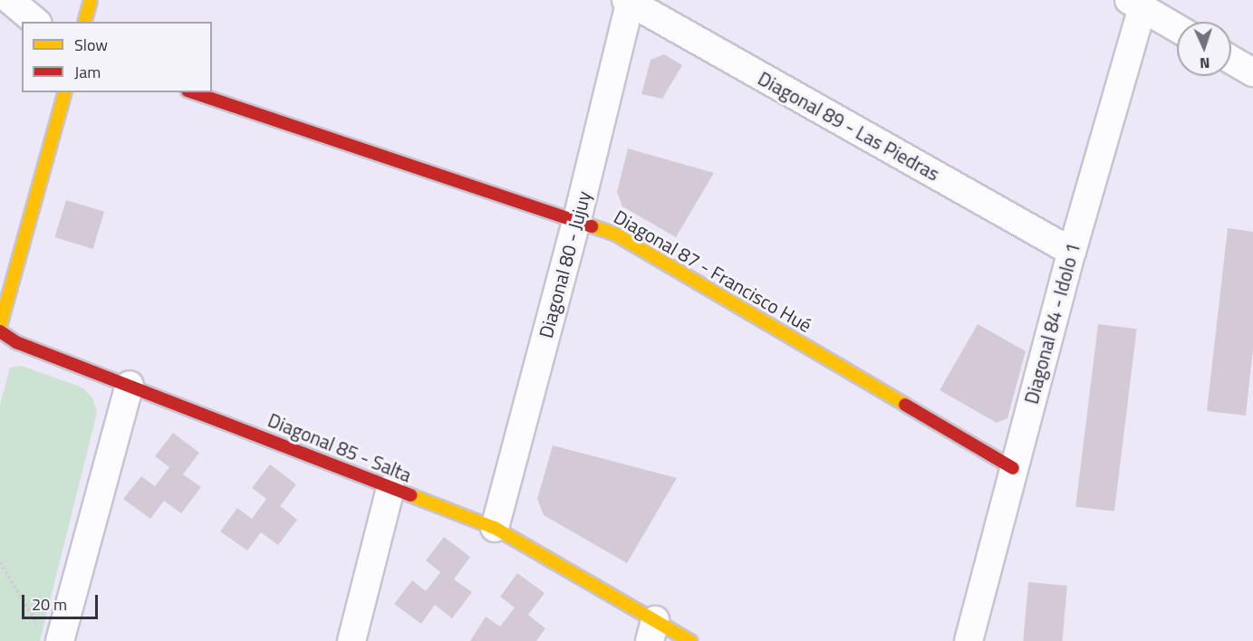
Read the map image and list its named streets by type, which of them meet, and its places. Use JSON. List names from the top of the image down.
{
  "streets": {
    "street": [
      "Diagonal 89 - Las Piedras",
      "Diagonal 80 - Jujuy",
      "Diagonal 87 - Francisco Hué",
      "Diagonal 84 - Idolo 1",
      "Diagonal 85 - Salta"
    ]
  },
  "crossings": [
    ["Diagonal 89 - Las Piedras", "Diagonal 80 - Jujuy"],
    ["Diagonal 89 - Las Piedras", "Diagonal 84 - Idolo 1"],
    ["Diagonal 80 - Jujuy", "Diagonal 87 - Francisco Hué"],
    ["Diagonal 80 - Jujuy", "Diagonal 85 - Salta"],
    ["Diagonal 87 - Francisco Hué", "Diagonal 84 - Idolo 1"]
  ],
  "legend": ["Slow", "Jam"],
  "scale_bar": "20 m",
  "north": "bottom"
}
